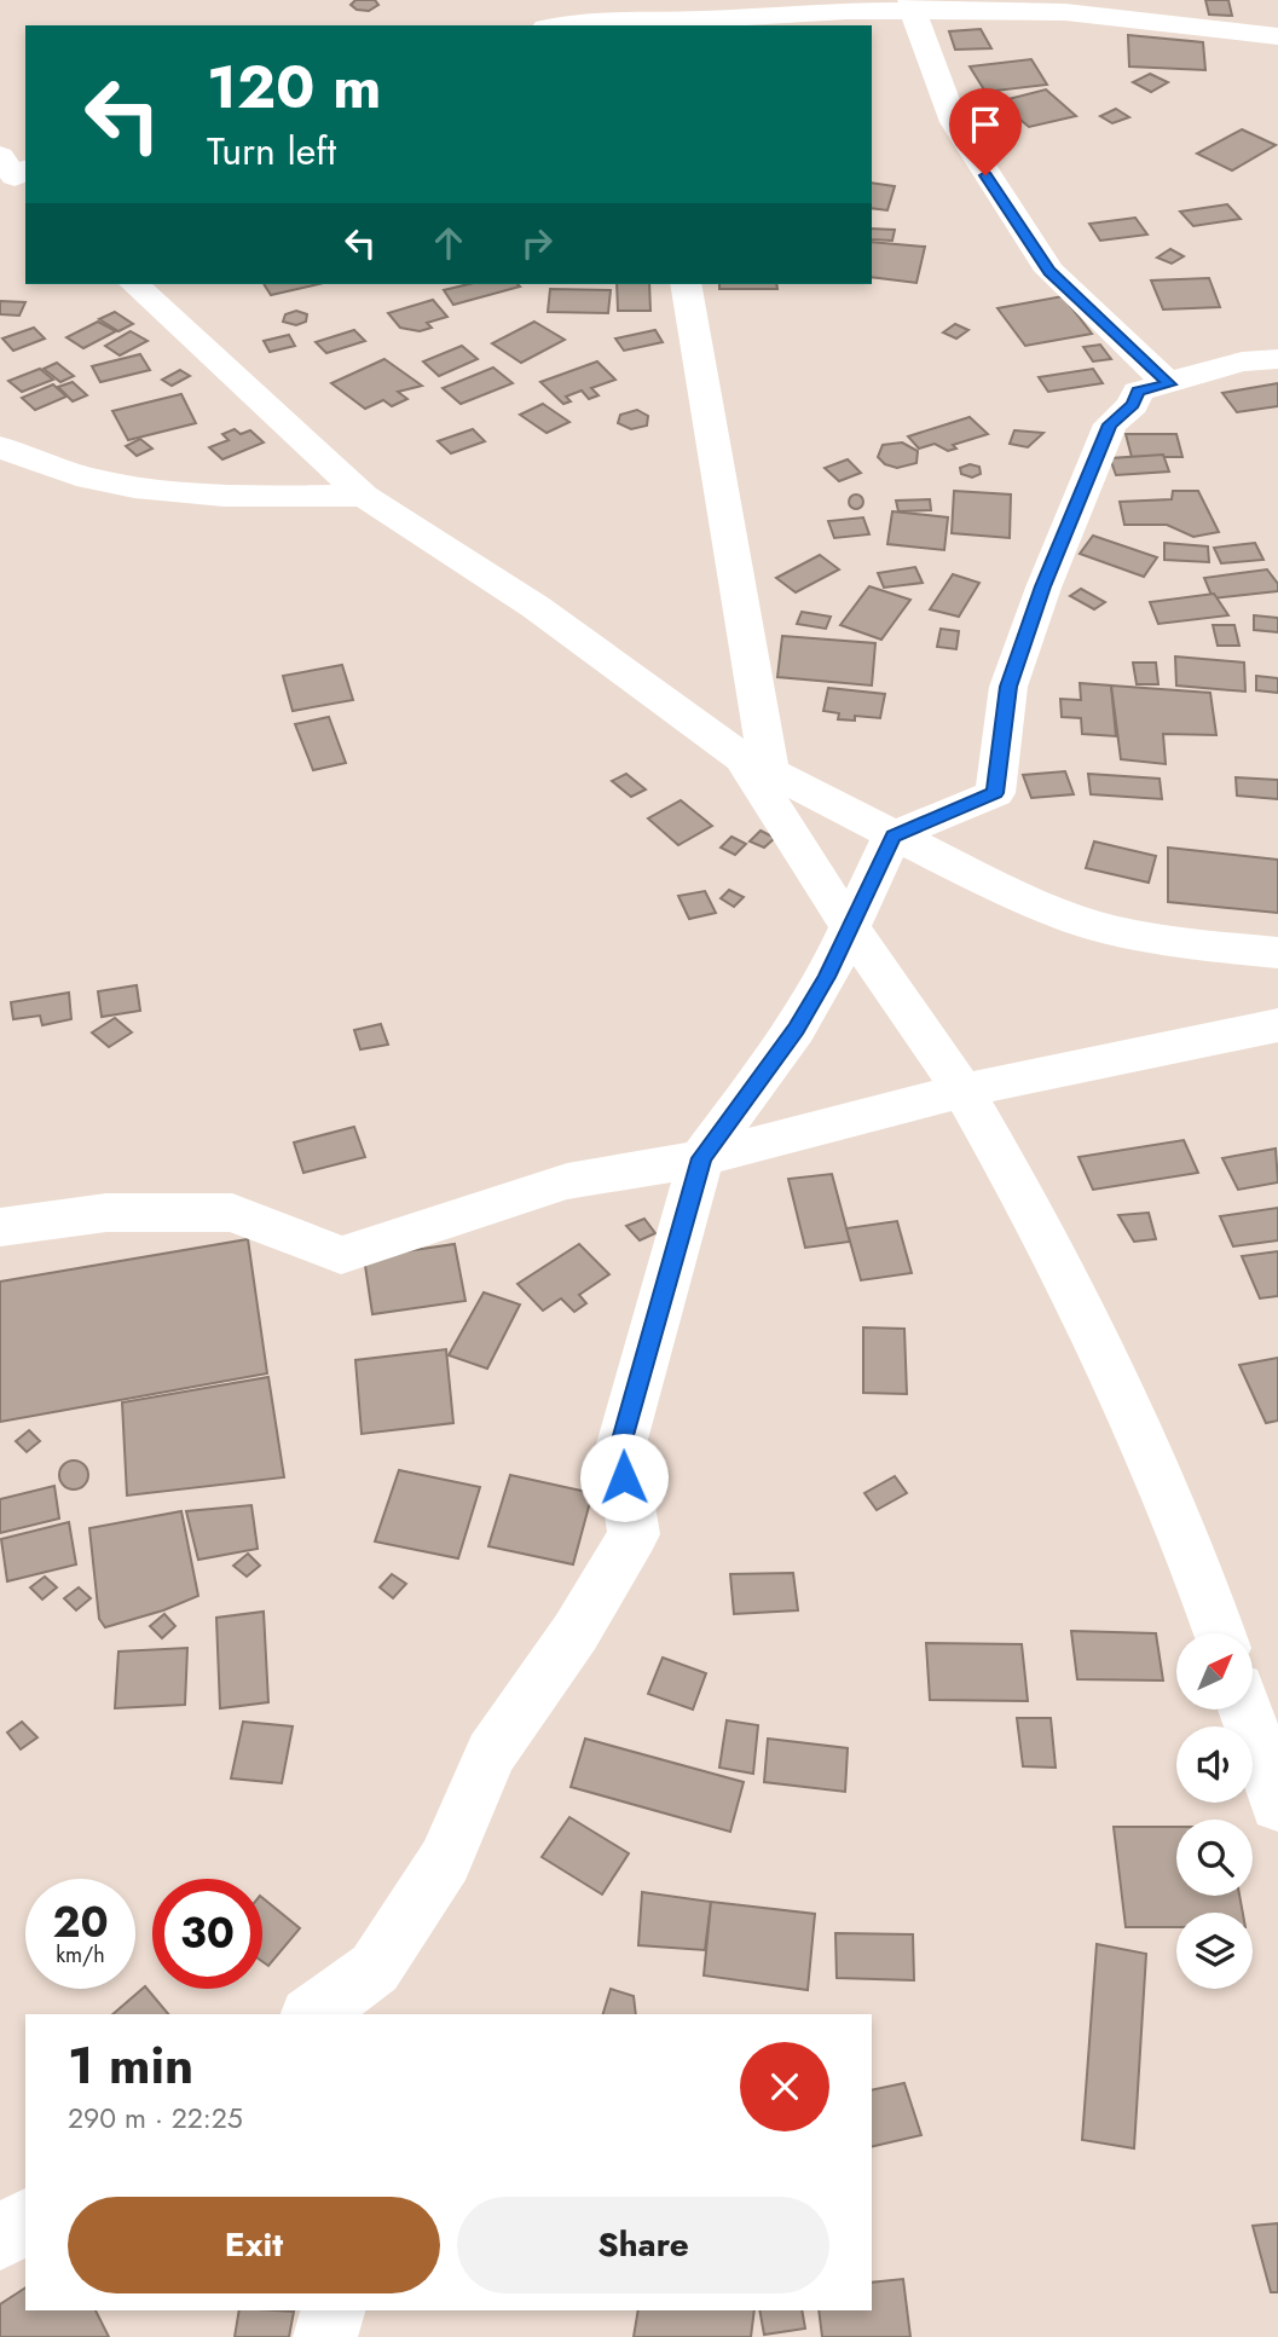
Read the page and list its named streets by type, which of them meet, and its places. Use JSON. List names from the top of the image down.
{
  "north": "top right",
  "page": {
    "turn": ["120 m", "Turn left"],
    "speed": "20 km/h",
    "limit": "30",
    "heading": ["1 min", "290 m · 22:25"],
    "buttons": ["Exit", "Share"]
  }
}
